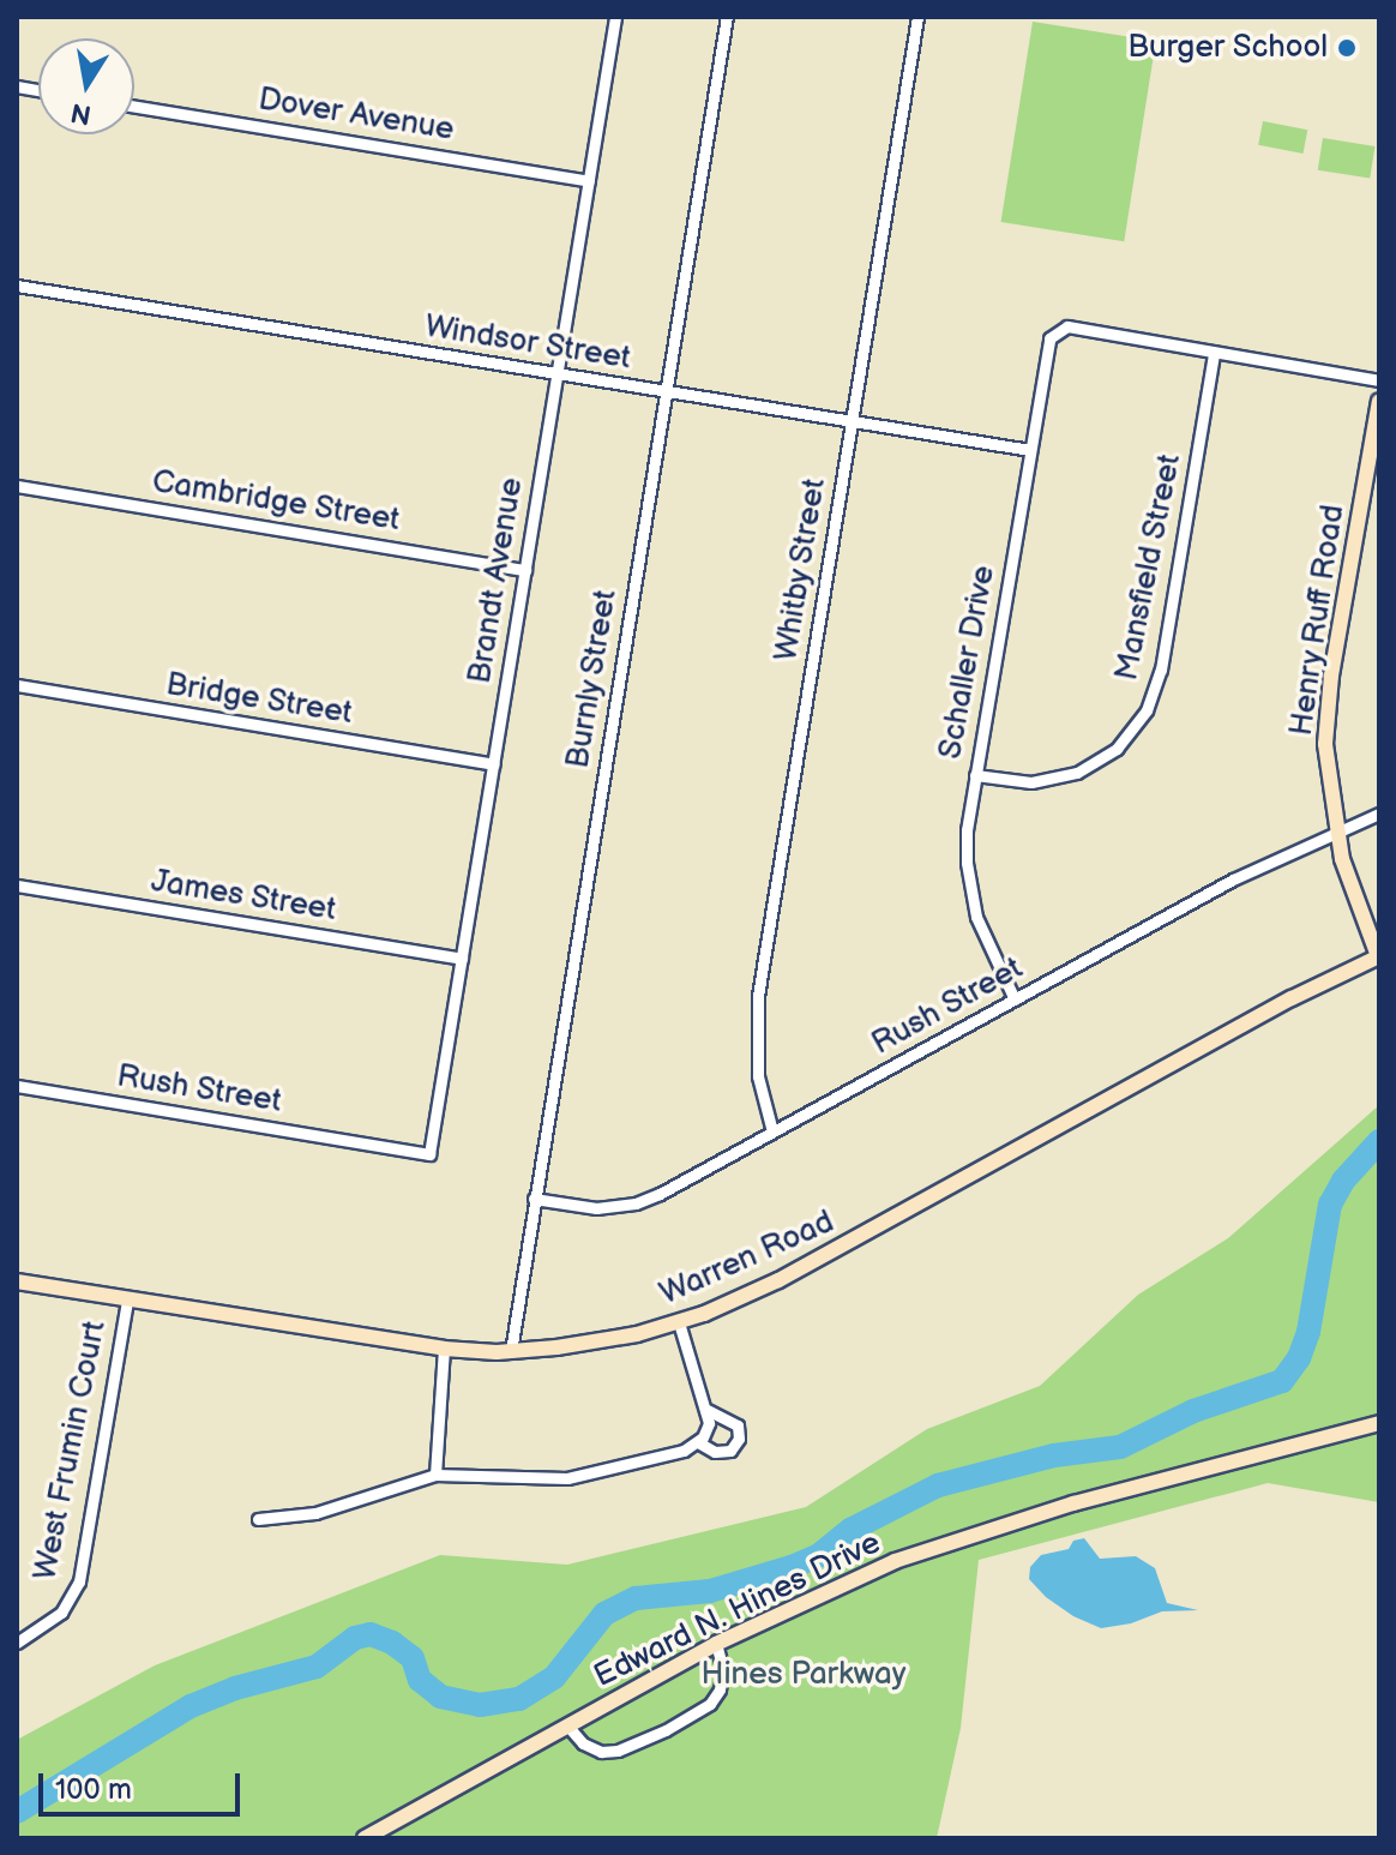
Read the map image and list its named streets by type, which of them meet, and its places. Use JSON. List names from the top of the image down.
{
  "streets": {
    "street": [
      "Dover Avenue",
      "Windsor Street",
      "Cambridge Street",
      "Mansfield Street",
      "Whitby Street",
      "Brandt Avenue",
      "Henry Ruff Road",
      "Schaller Drive",
      "Burnly Street",
      "Bridge Street",
      "James Street",
      "Rush Street",
      "Warren Road",
      "West Frumin Court",
      "Edward N. Hines Drive"
    ]
  },
  "crossings": [
    ["Dover Avenue", "Brandt Avenue"],
    ["Windsor Street", "Whitby Street"],
    ["Windsor Street", "Brandt Avenue"],
    ["Windsor Street", "Schaller Drive"],
    ["Windsor Street", "Burnly Street"],
    ["Cambridge Street", "Brandt Avenue"],
    ["Mansfield Street", "Schaller Drive"],
    ["Whitby Street", "Rush Street"],
    ["Brandt Avenue", "Bridge Street"],
    ["Brandt Avenue", "James Street"],
    ["Brandt Avenue", "Rush Street"],
    ["Henry Ruff Road", "Rush Street"],
    ["Henry Ruff Road", "Warren Road"],
    ["Schaller Drive", "Rush Street"],
    ["Burnly Street", "Rush Street"],
    ["Burnly Street", "Warren Road"],
    ["Warren Road", "West Frumin Court"]
  ],
  "parks": ["Hines Parkway"],
  "places": ["Burger School"],
  "scale_bar": "100 m",
  "north": "bottom"
}
